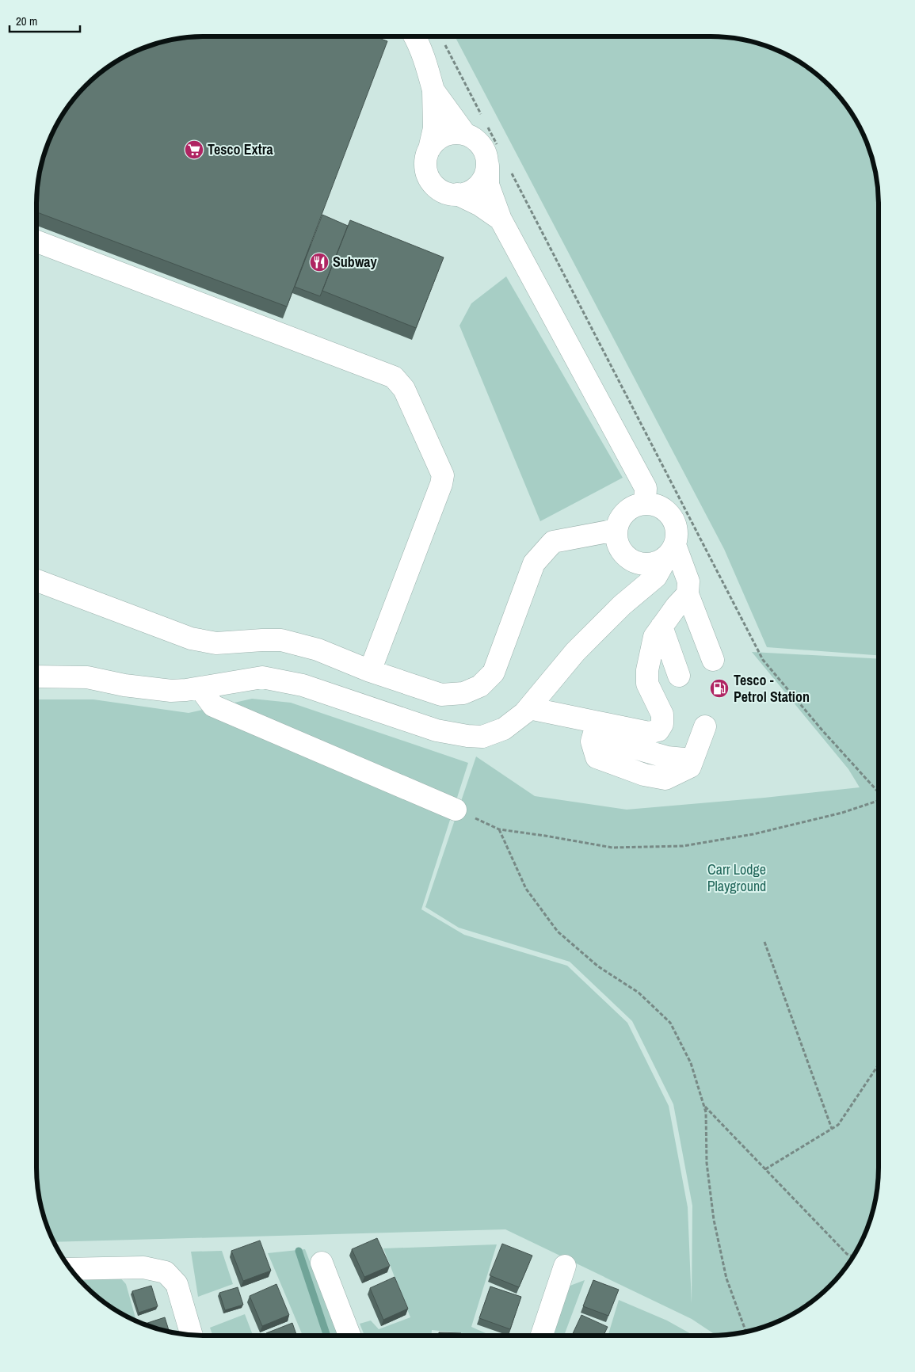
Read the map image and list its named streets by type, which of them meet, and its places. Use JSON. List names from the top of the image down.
{
  "parks": ["Carr Lodge Playground"],
  "places": {
    "supermarket": ["Tesco Extra"],
    "restaurant": ["Subway"],
    "fuel station": ["Tesco - Petrol Station"]
  },
  "scale_bar": "20 m"
}
